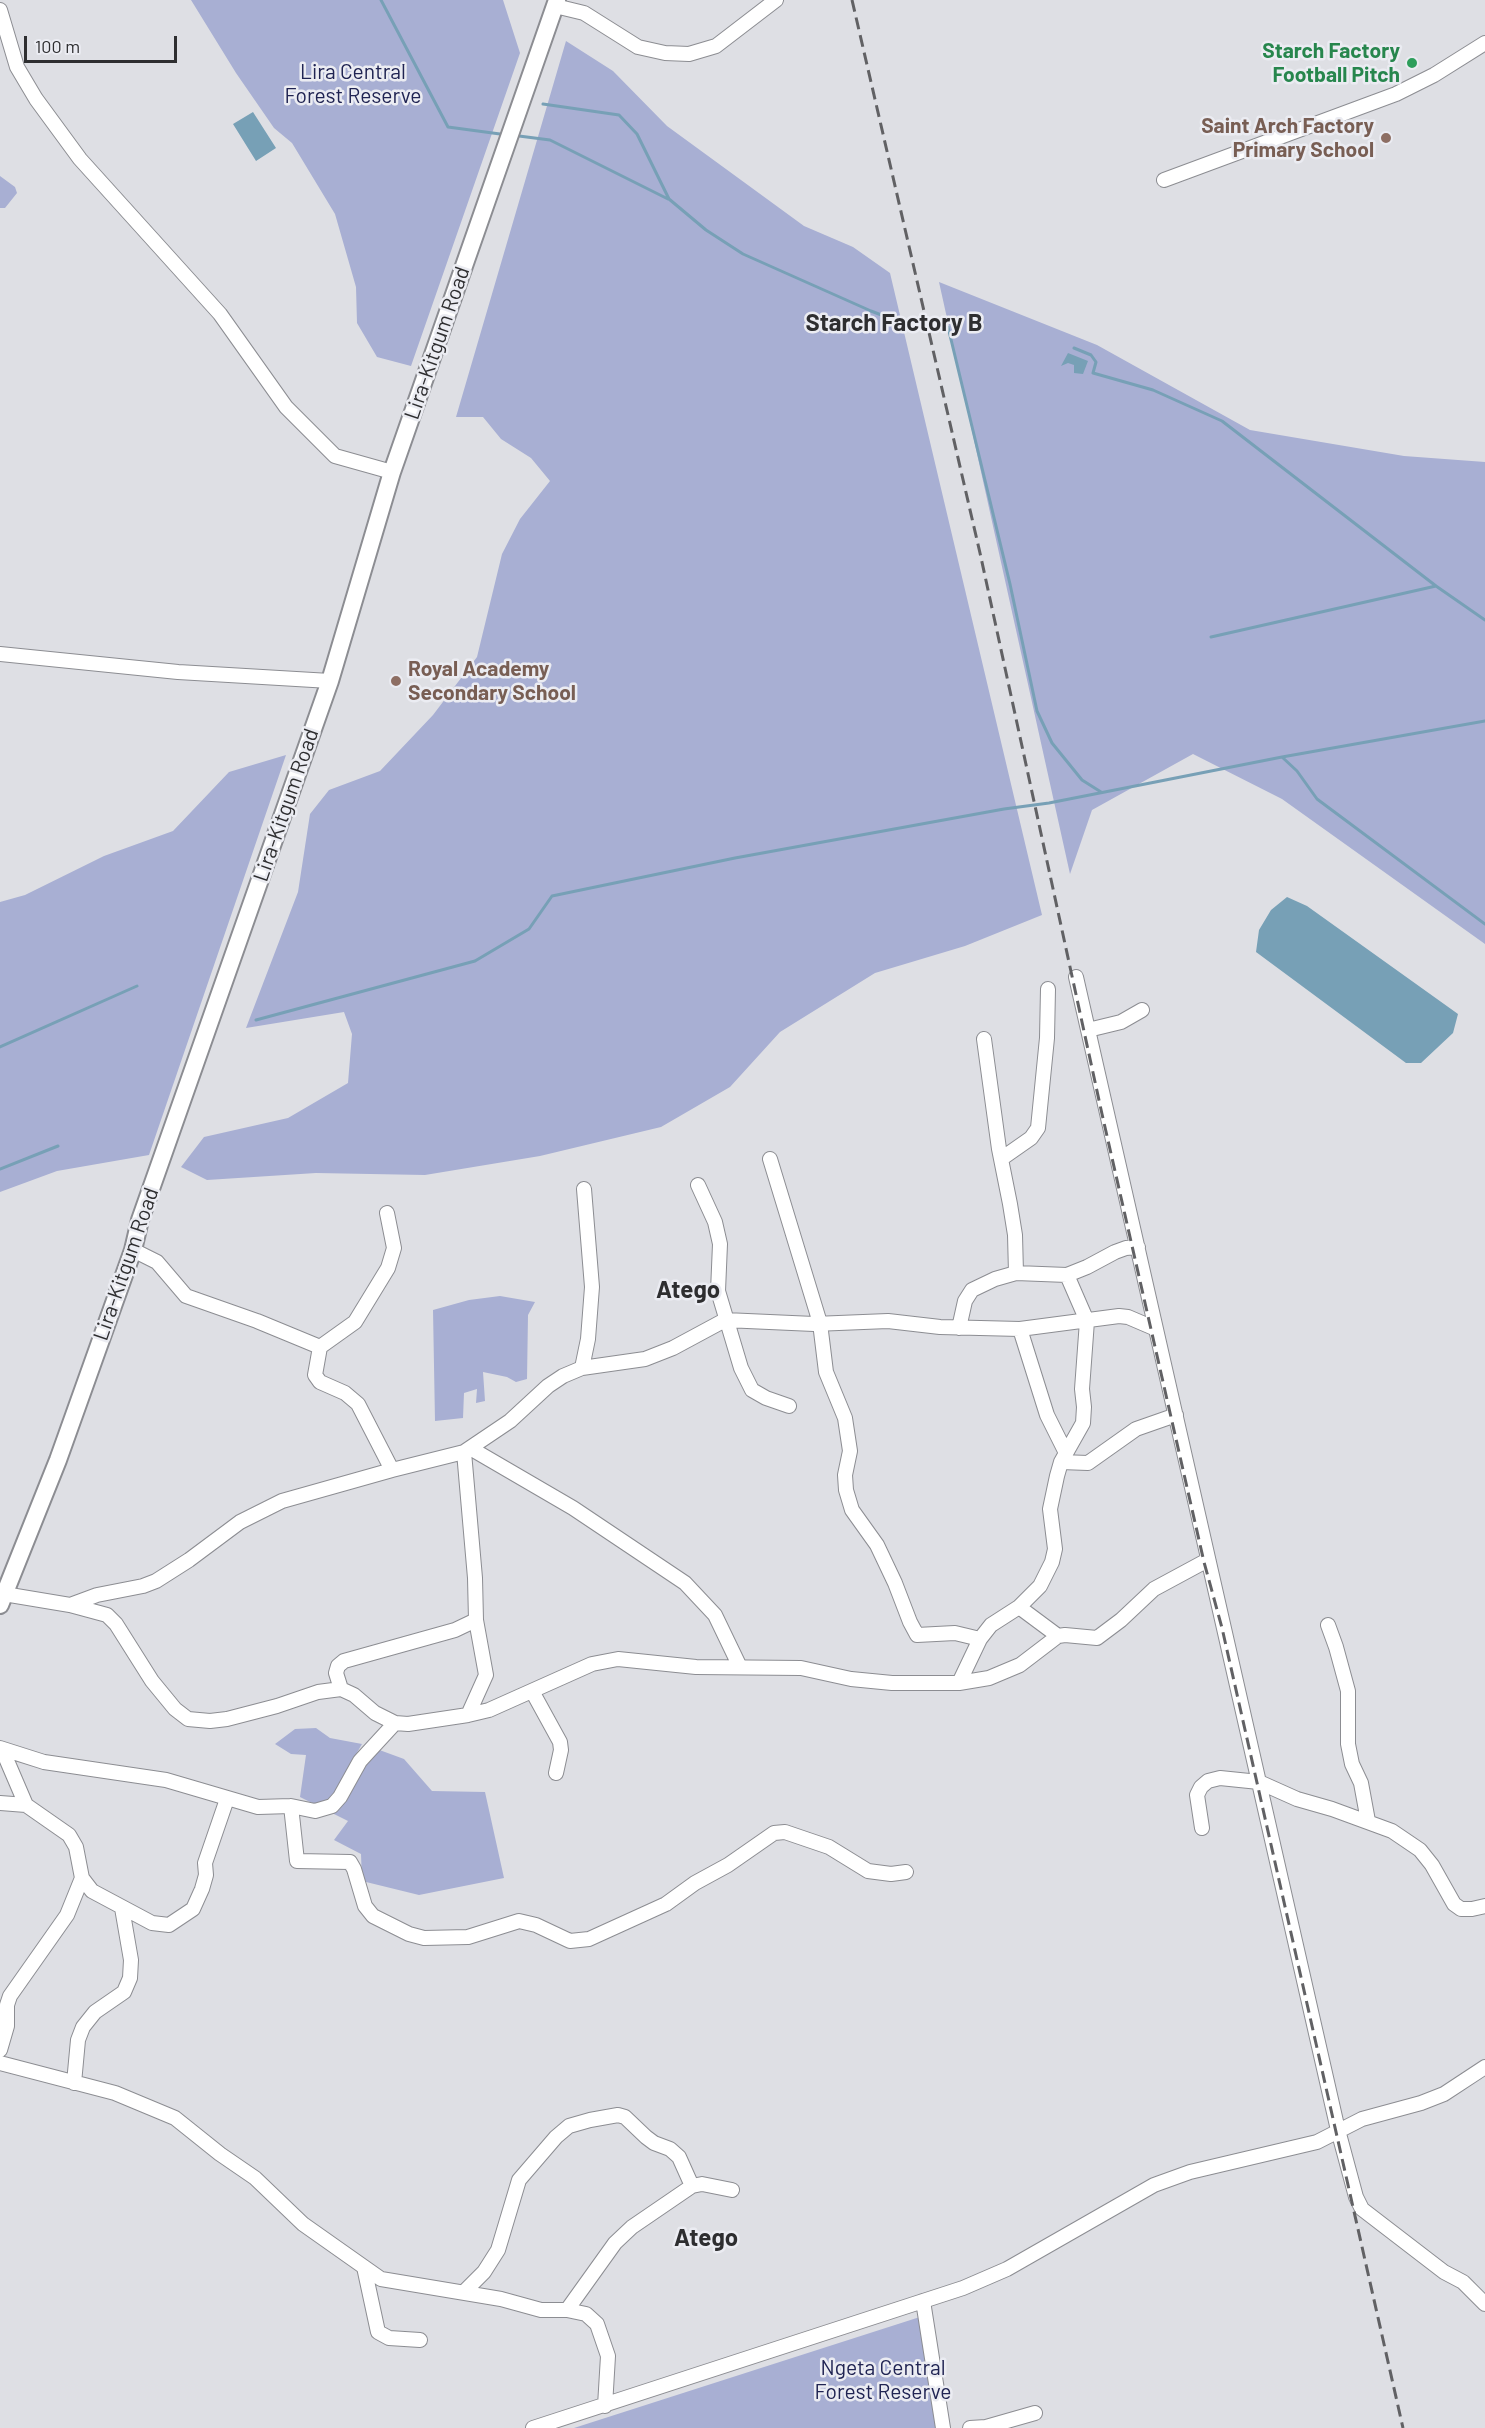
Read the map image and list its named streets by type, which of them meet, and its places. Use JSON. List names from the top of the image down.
{
  "streets": {
    "main road": ["Lira-Kitgum Road"]
  },
  "districts": ["Starch Factory B", "Atego", "Atego"],
  "parks": ["Lira Central Forest Reserve", "Ngeta Central Forest Reserve"],
  "places": ["Starch Factory Football Pitch", "Saint Arch Factory Primary School", "Royal Academy Secondary School"],
  "scale_bar": "100 m"
}
